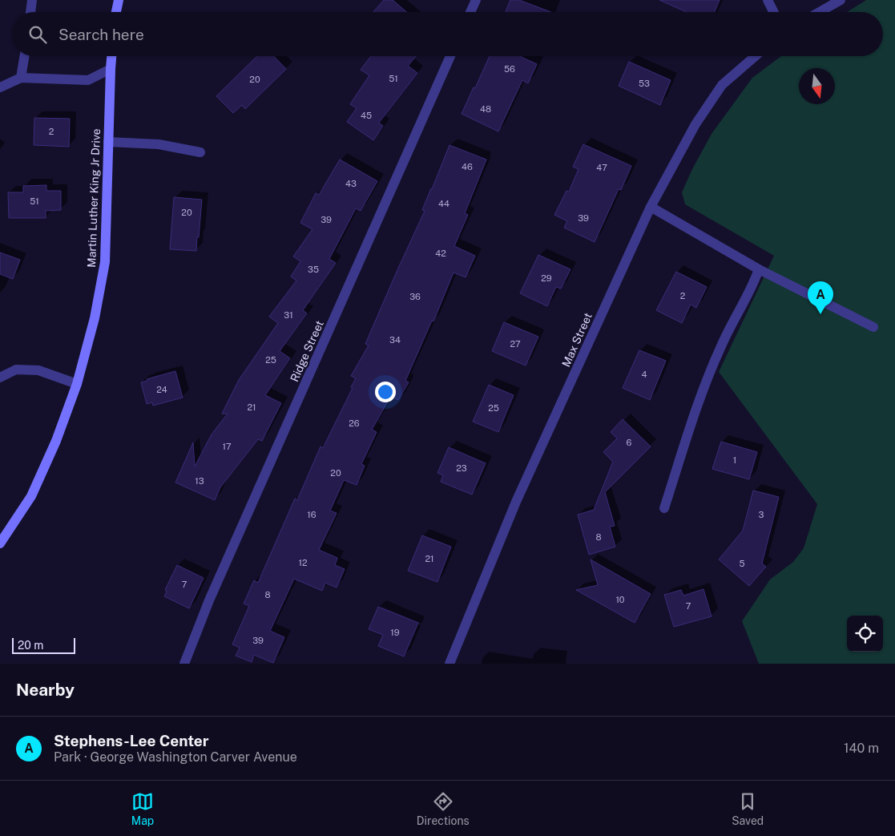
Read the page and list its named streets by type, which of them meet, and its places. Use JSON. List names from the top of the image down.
{
  "streets": {
    "main road": ["Martin Luther King Jr Drive"],
    "street": ["Max Street", "Ridge Street"]
  },
  "house_numbers": [
    "56",
    "51",
    "20",
    "53",
    "48",
    "45",
    "2",
    "46",
    "47",
    "43",
    "51",
    "44",
    "20",
    "39",
    "39",
    "42",
    "35",
    "29",
    "2",
    "36",
    "31",
    "34",
    "27",
    "25",
    "4",
    "24",
    "21",
    "25",
    "26",
    "6",
    "17",
    "1",
    "23",
    "20",
    "13",
    "16",
    "3",
    "8",
    "21",
    "12",
    "5",
    "7",
    "8",
    "10",
    "7",
    "19",
    "39"
  ],
  "scale_bar": "20 m",
  "north": "bottom",
  "page": {
    "search": "Search here",
    "pins": "A",
    "scale": "20 m",
    "heading": "Nearby",
    "list": [
      {
        "mark": "A",
        "name": "Stephens-Lee Center",
        "note": "Park · George Washington Carver Avenue",
        "value": "140 m"
      }
    ],
    "nav": ["Map", "Directions", "Saved"]
  }
}
